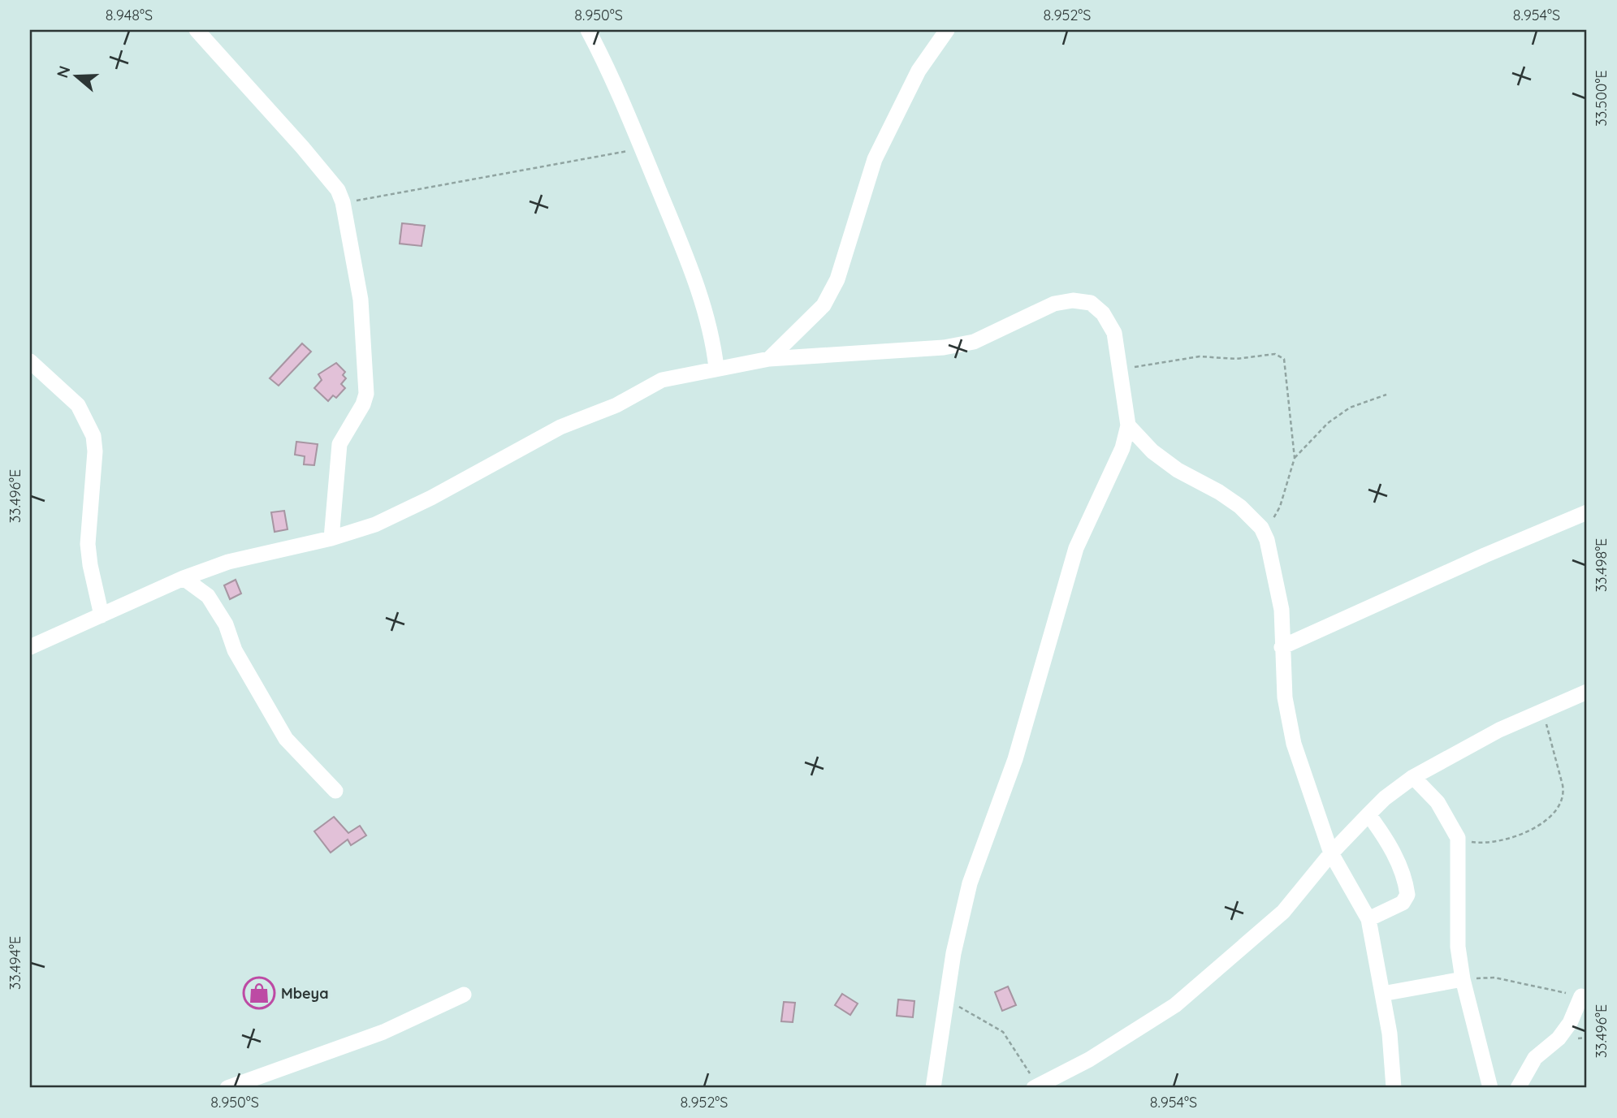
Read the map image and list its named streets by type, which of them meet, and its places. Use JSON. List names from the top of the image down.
{
  "places": {
    "shop": ["Mbeya"]
  },
  "north": "left",
  "coordinates": [
    "8.948°S",
    "8.950°S",
    "8.952°S",
    "8.954°S",
    "33.500°E",
    "33.496°E",
    "33.498°E",
    "33.494°E"
  ]
}
